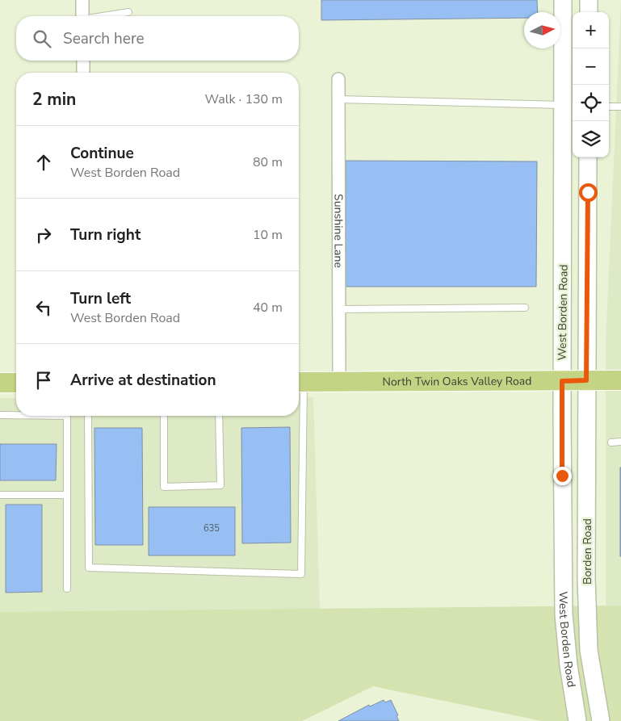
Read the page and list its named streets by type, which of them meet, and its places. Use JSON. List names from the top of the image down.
{
  "streets": {
    "main road": ["West Borden Road", "North Twin Oaks Valley Road", "Borden Road"],
    "street": ["Sunshine Lane"]
  },
  "crossings": [
    ["Sunshine Lane", "North Twin Oaks Valley Road"],
    ["West Borden Road", "North Twin Oaks Valley Road"],
    ["West Borden Road", "Borden Road"],
    ["North Twin Oaks Valley Road", "Borden Road"]
  ],
  "house_numbers": ["635"],
  "north": "right",
  "page": {
    "map_buttons": ["+", "−"],
    "search": "Search here",
    "heading": ["2 min", "Walk · 130 m"],
    "list": [
      ["Continue", "West Borden Road", "80 m"],
      ["Turn right", "10 m"],
      ["Turn left", "West Borden Road", "40 m"],
      "Arrive at destination"
    ]
  }
}
